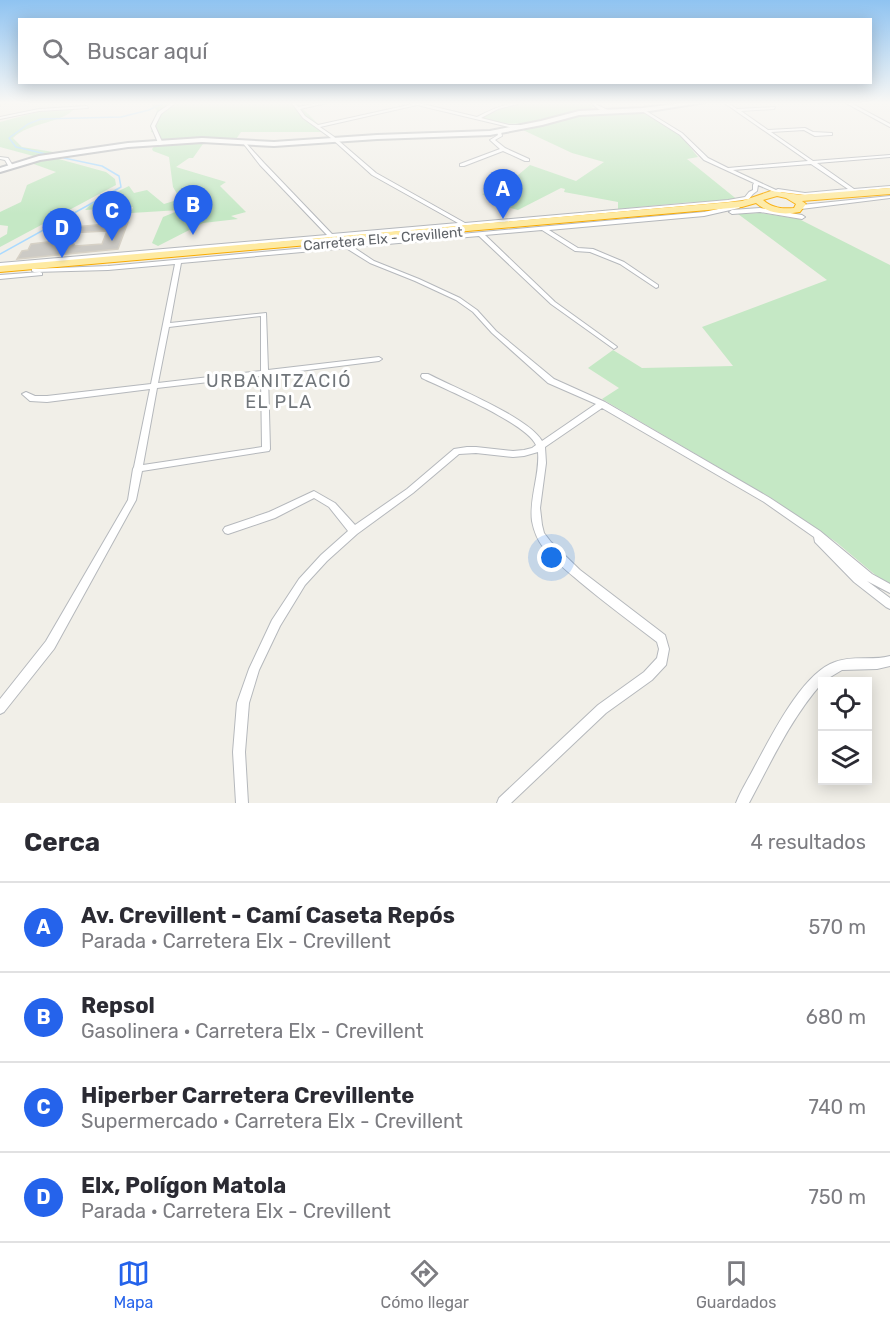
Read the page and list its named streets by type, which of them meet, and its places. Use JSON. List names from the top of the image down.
{
  "streets": {
    "highway": ["Carretera Elx - Crevillent"]
  },
  "districts": ["URBANITZACIÓ EL PLA"],
  "page": {
    "search": "Buscar aquí",
    "pins": [
      "A",
      "B",
      "C",
      "D"
    ],
    "heading": ["Cerca", "4 resultados"],
    "list": [
      {
        "mark": "A",
        "name": "Av. Crevillent - Camí Caseta Repós",
        "note": "Parada · Carretera Elx - Crevillent",
        "value": "570 m"
      },
      {
        "mark": "B",
        "name": "Repsol",
        "note": "Gasolinera · Carretera Elx - Crevillent",
        "value": "680 m"
      },
      {
        "mark": "C",
        "name": "Hiperber Carretera Crevillente",
        "note": "Supermercado · Carretera Elx - Crevillent",
        "value": "740 m"
      },
      {
        "mark": "D",
        "name": "Elx, Polígon Matola",
        "note": "Parada · Carretera Elx - Crevillent",
        "value": "750 m"
      }
    ],
    "nav": ["Mapa", "Cómo llegar", "Guardados"]
  }
}
